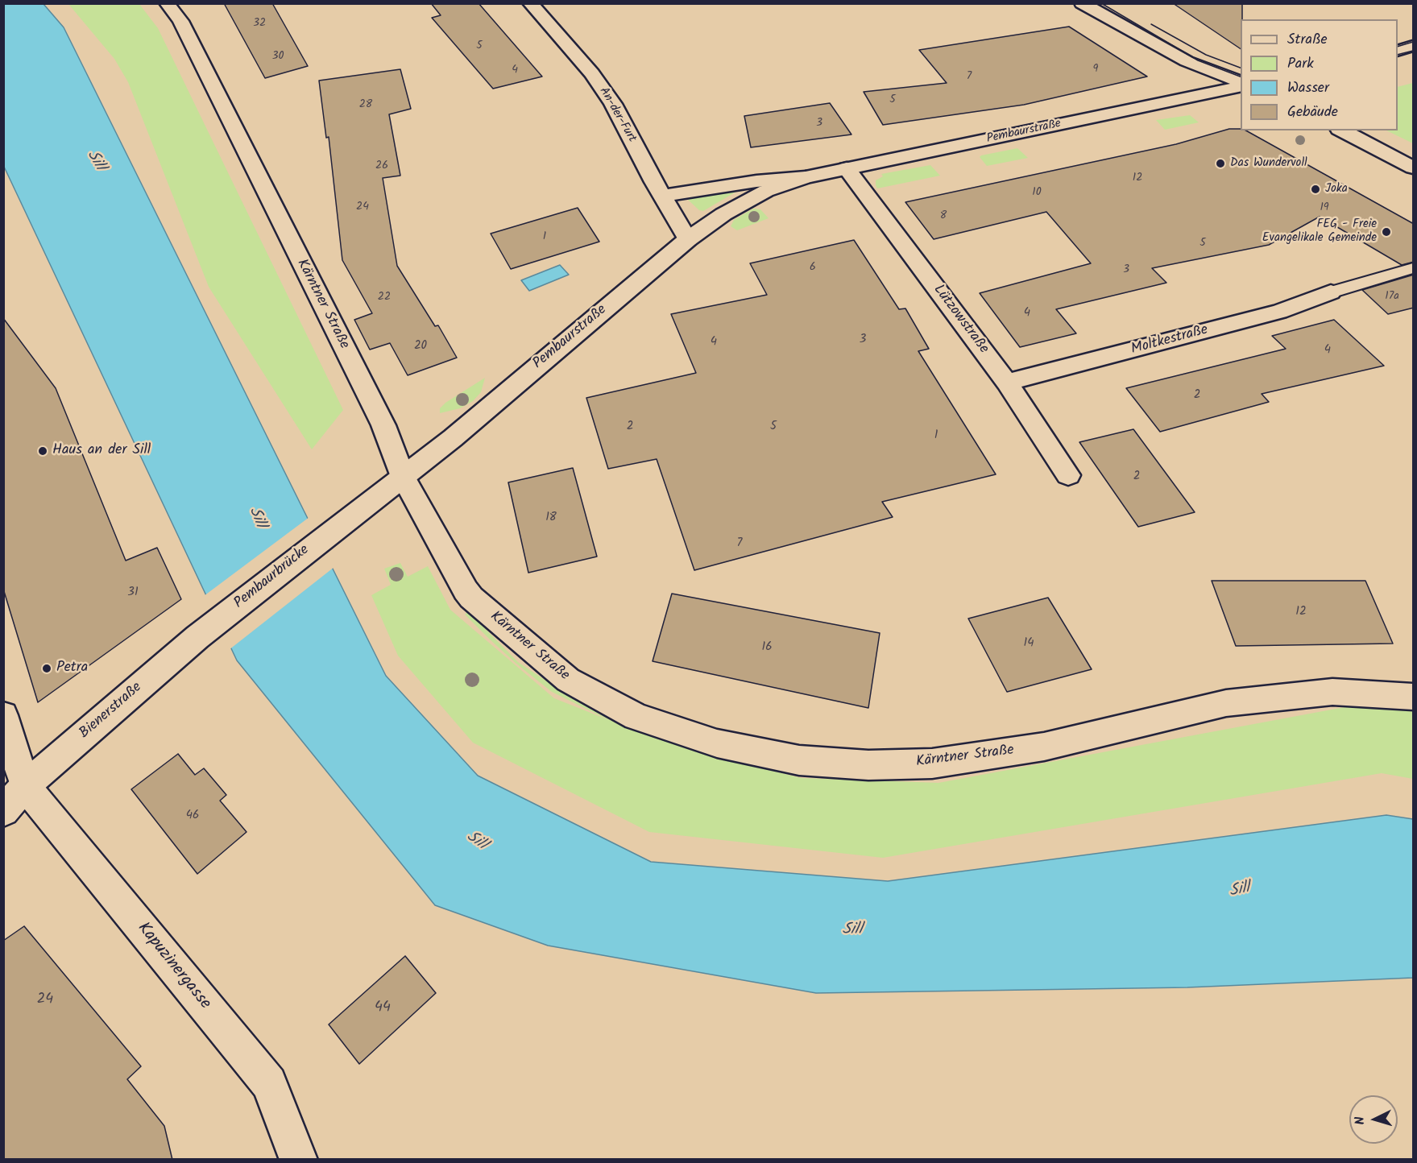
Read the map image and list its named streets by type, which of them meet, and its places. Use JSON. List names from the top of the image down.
{
  "streets": {
    "street": [
      "An-der-Furt",
      "Pembaurstraße",
      "Kärntner Straße",
      "Lützowstraße",
      "Moltkestraße",
      "Pembaurbrücke",
      "Bienerstraße",
      "Kapuzinergasse"
    ]
  },
  "crossings": [
    ["An-der-Furt", "Pembaurstraße"],
    ["Pembaurstraße", "Kärntner Straße"],
    ["Pembaurstraße", "Lützowstraße"],
    ["Pembaurstraße", "Pembaurbrücke"],
    ["Lützowstraße", "Moltkestraße"],
    ["Pembaurbrücke", "Bienerstraße"],
    ["Bienerstraße", "Kapuzinergasse"]
  ],
  "water": ["Sill"],
  "places": [
    "Das Wundervoll",
    "Joka",
    "FEG - Freie Evangelikale Gemeinde",
    "Haus an der Sill",
    "Petra"
  ],
  "house_numbers": [
    "32",
    "5",
    "30",
    "9",
    "4",
    "7",
    "5",
    "28",
    "3",
    "26",
    "12",
    "10",
    "24",
    "19",
    "8",
    "1",
    "5",
    "6",
    "3",
    "17a",
    "22",
    "4",
    "3",
    "4",
    "20",
    "4",
    "2",
    "2",
    "5",
    "1",
    "2",
    "18",
    "7",
    "31",
    "12",
    "14",
    "16",
    "46",
    "24",
    "44"
  ],
  "legend": [
    "Straße",
    "Park",
    "Wasser",
    "Gebäude"
  ],
  "north": "left"
}
